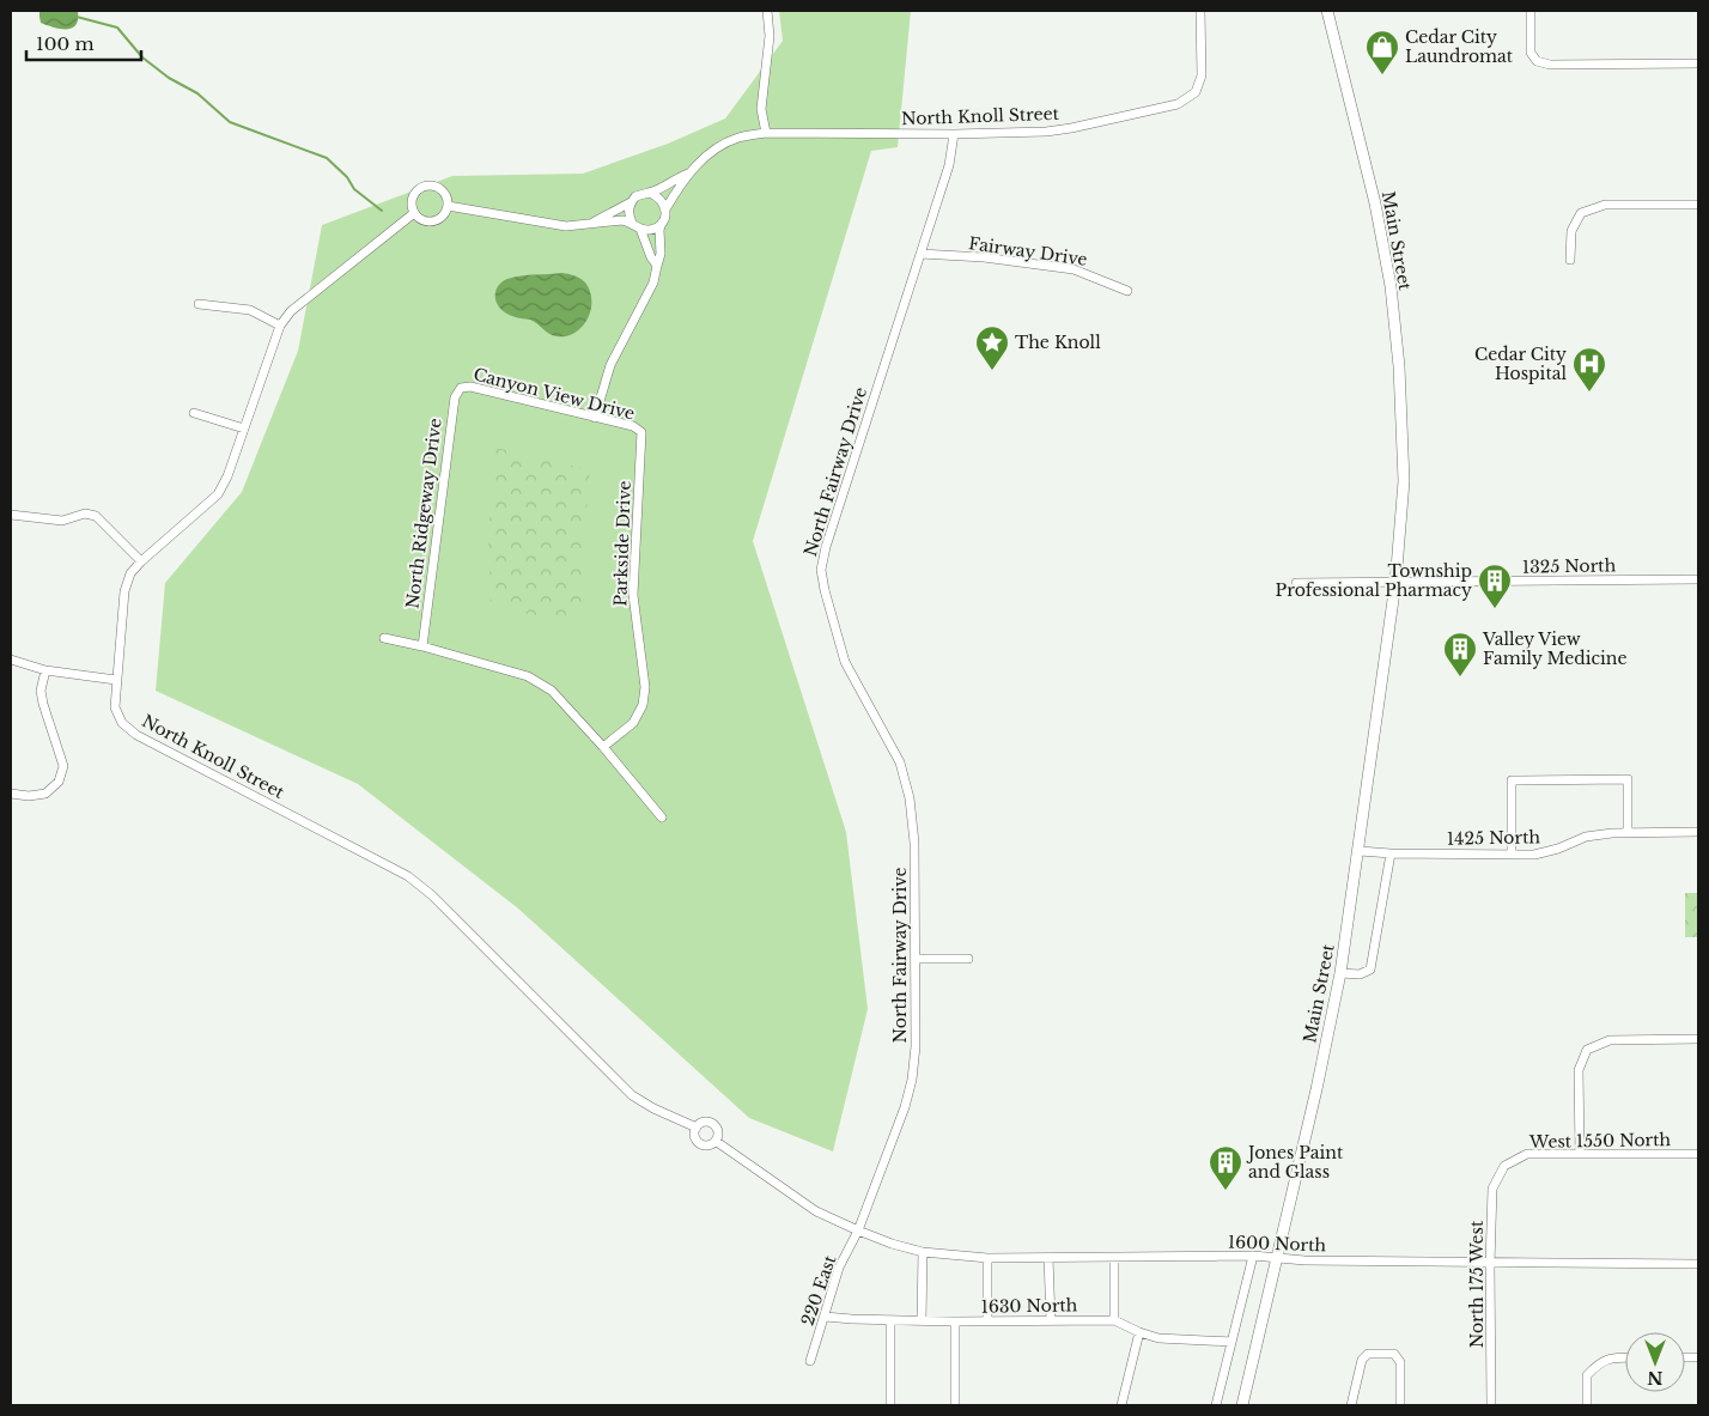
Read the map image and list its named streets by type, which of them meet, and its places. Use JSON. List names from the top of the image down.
{
  "streets": {
    "main road": ["Main Street"],
    "street": [
      "North Knoll Street",
      "Fairway Drive",
      "Canyon View Drive",
      "North Fairway Drive",
      "North Ridgeway Drive",
      "Parkside Drive",
      "1325 North",
      "1425 North",
      "West 1550 North",
      "1600 North",
      "North 175 West",
      "220 East",
      "1630 North"
    ]
  },
  "crossings": [
    ["North Knoll Street", "Canyon View Drive"],
    ["North Knoll Street", "North Fairway Drive"],
    ["North Knoll Street", "1600 North"],
    ["North Knoll Street", "220 East"],
    ["Main Street", "1325 North"],
    ["Main Street", "1425 North"],
    ["Main Street", "1600 North"],
    ["Fairway Drive", "North Fairway Drive"],
    ["Canyon View Drive", "North Ridgeway Drive"],
    ["Canyon View Drive", "Parkside Drive"],
    ["North Fairway Drive", "1600 North"],
    ["North Fairway Drive", "220 East"],
    ["West 1550 North", "North 175 West"],
    ["1600 North", "North 175 West"],
    ["1600 North", "220 East"],
    ["220 East", "1630 North"]
  ],
  "places": {
    "shop": ["Cedar City Laundromat"],
    "place": ["The Knoll"],
    "hospital": ["Cedar City Hospital"],
    "building": ["Township Professional Pharmacy", "Valley View Family Medicine", "Jones Paint and Glass"]
  },
  "scale_bar": "100 m",
  "north": "bottom"
}
